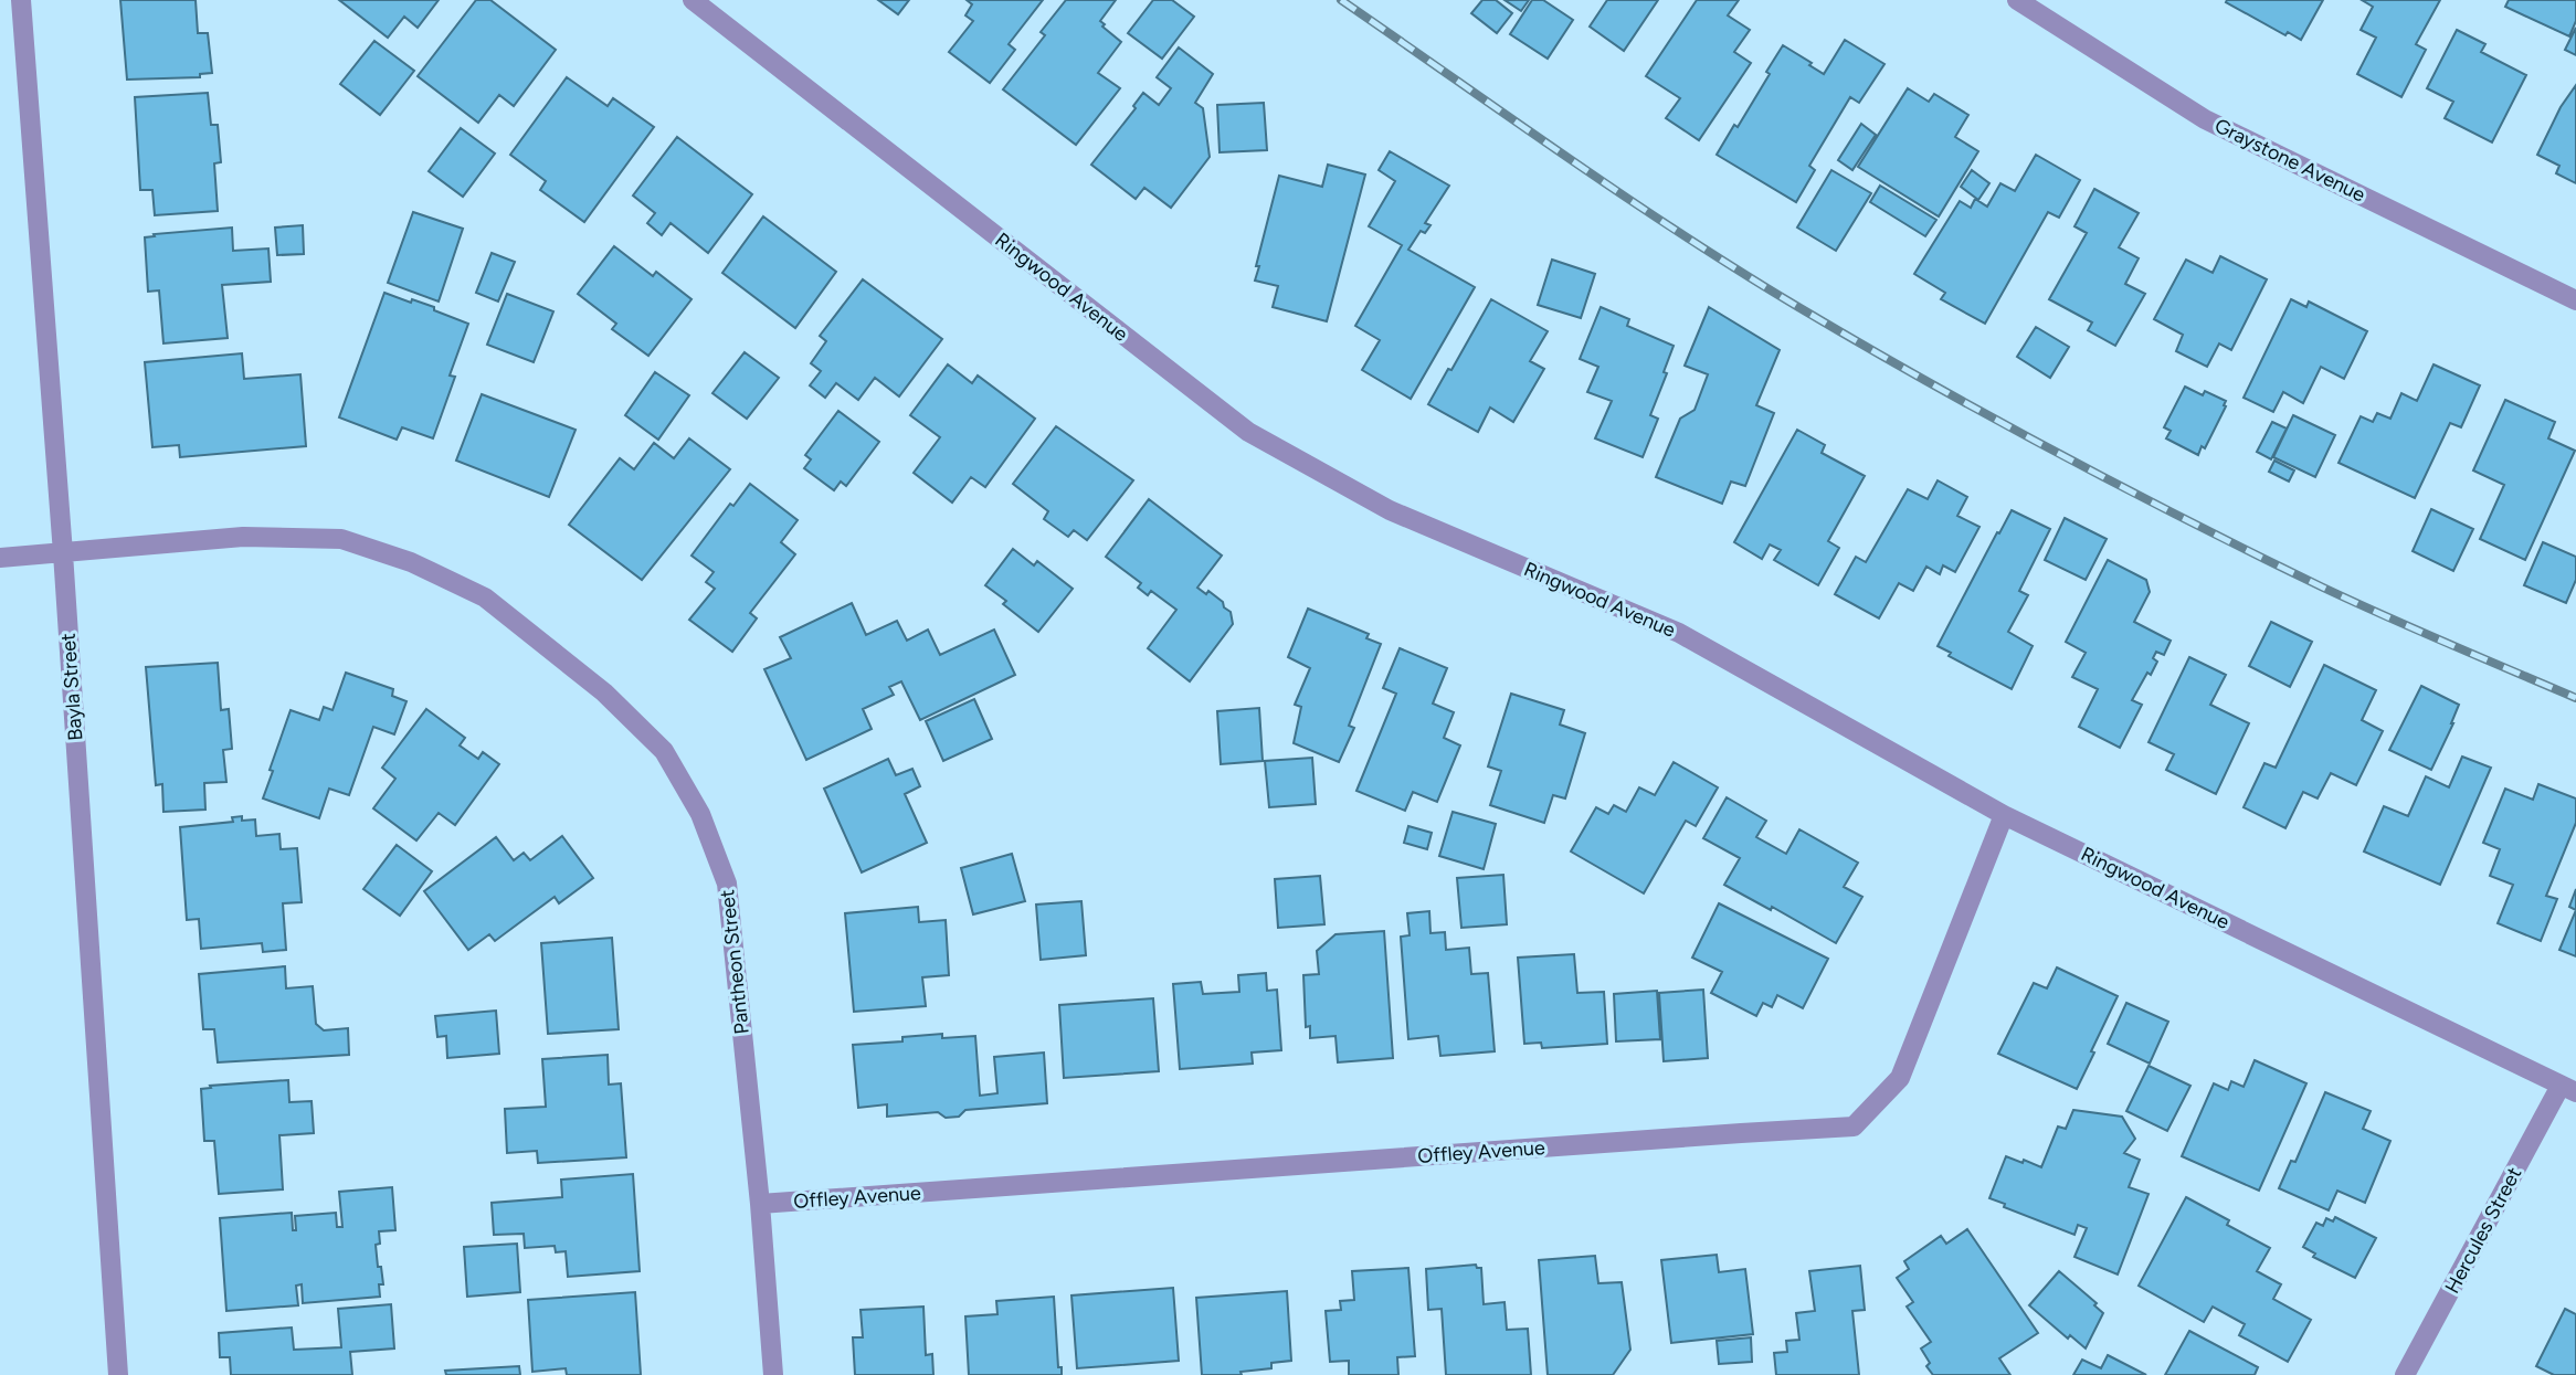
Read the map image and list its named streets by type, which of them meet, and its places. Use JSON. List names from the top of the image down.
{
  "streets": {
    "street": [
      "Graystone Avenue",
      "Ringwood Avenue",
      "Bayla Street",
      "Pantheon Street",
      "Offley Avenue",
      "Hercules Street"
    ]
  },
  "crossings": [
    ["Ringwood Avenue", "Offley Avenue"],
    ["Ringwood Avenue", "Hercules Street"],
    ["Bayla Street", "Pantheon Street"],
    ["Pantheon Street", "Offley Avenue"]
  ]
}
